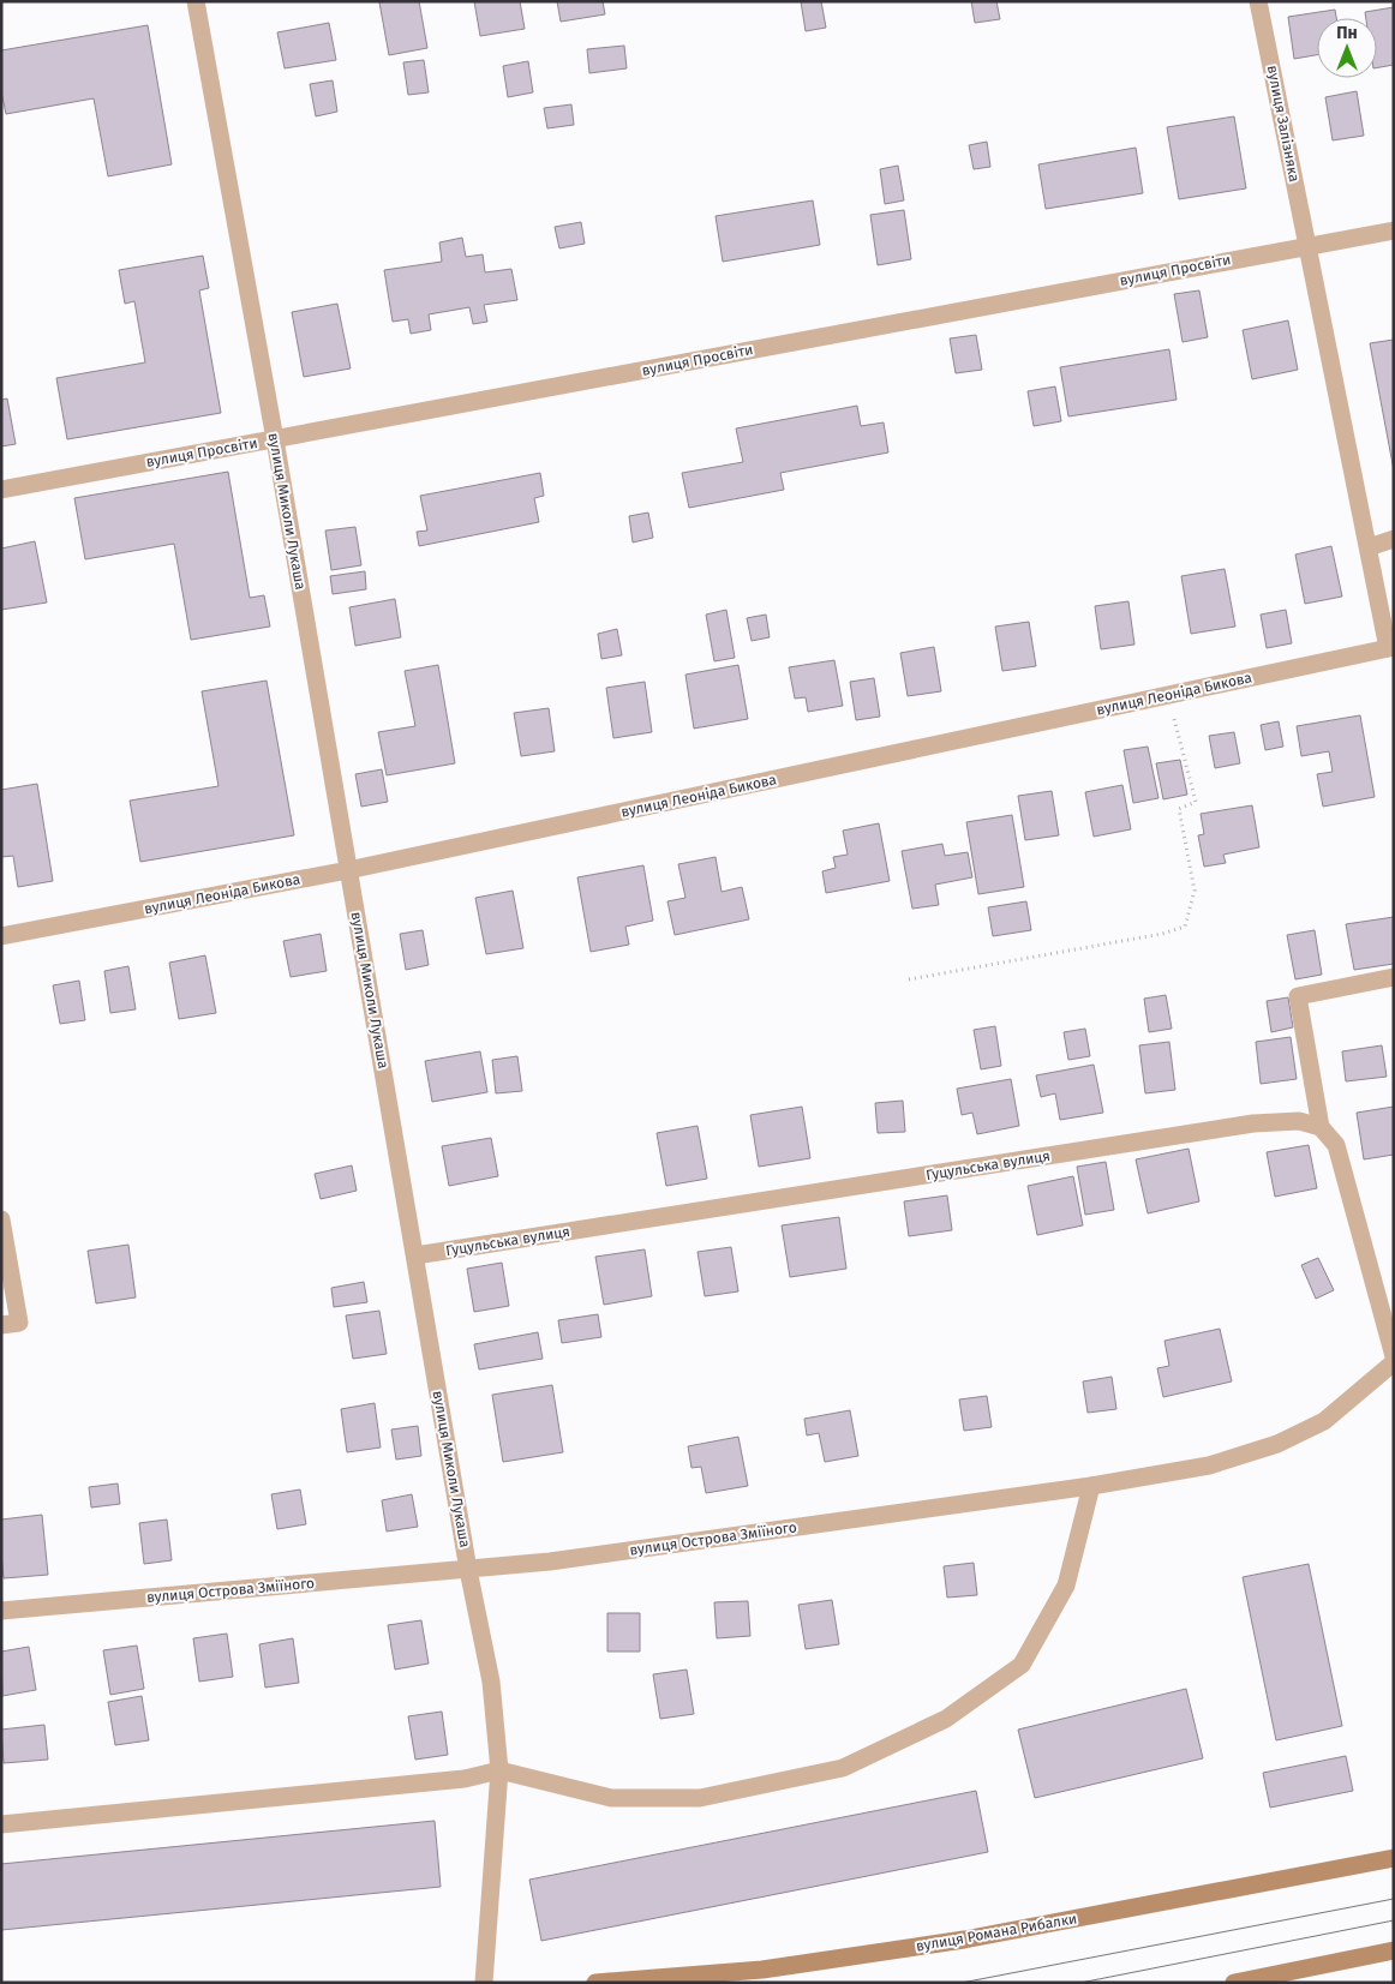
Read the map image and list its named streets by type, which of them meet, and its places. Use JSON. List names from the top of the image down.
{
  "streets": {
    "main road": ["вулиця Романа Рибалки"],
    "street": [
      "вулиця Залізняка",
      "вулиця Просвіти",
      "вулиця Миколи Лукаша",
      "вулиця Леоніда Бикова",
      "Гуцульська вулиця",
      "вулиця Острова Зміїного"
    ]
  },
  "crossings": [
    ["вулиця Залізняка", "вулиця Просвіти"],
    ["вулиця Залізняка", "вулиця Леоніда Бикова"],
    ["вулиця Просвіти", "вулиця Миколи Лукаша"],
    ["вулиця Миколи Лукаша", "вулиця Леоніда Бикова"],
    ["вулиця Миколи Лукаша", "Гуцульська вулиця"],
    ["вулиця Миколи Лукаша", "вулиця Острова Зміїного"]
  ],
  "north": "top"
}
